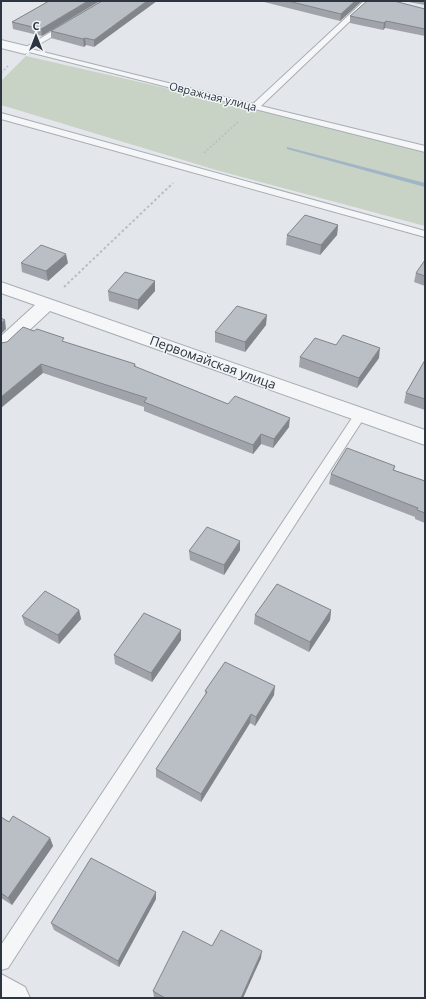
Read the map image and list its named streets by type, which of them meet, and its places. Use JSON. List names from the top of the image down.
{
  "streets": {
    "street": ["Овражная улица", "Первомайская улица"]
  },
  "north": "top"
}
